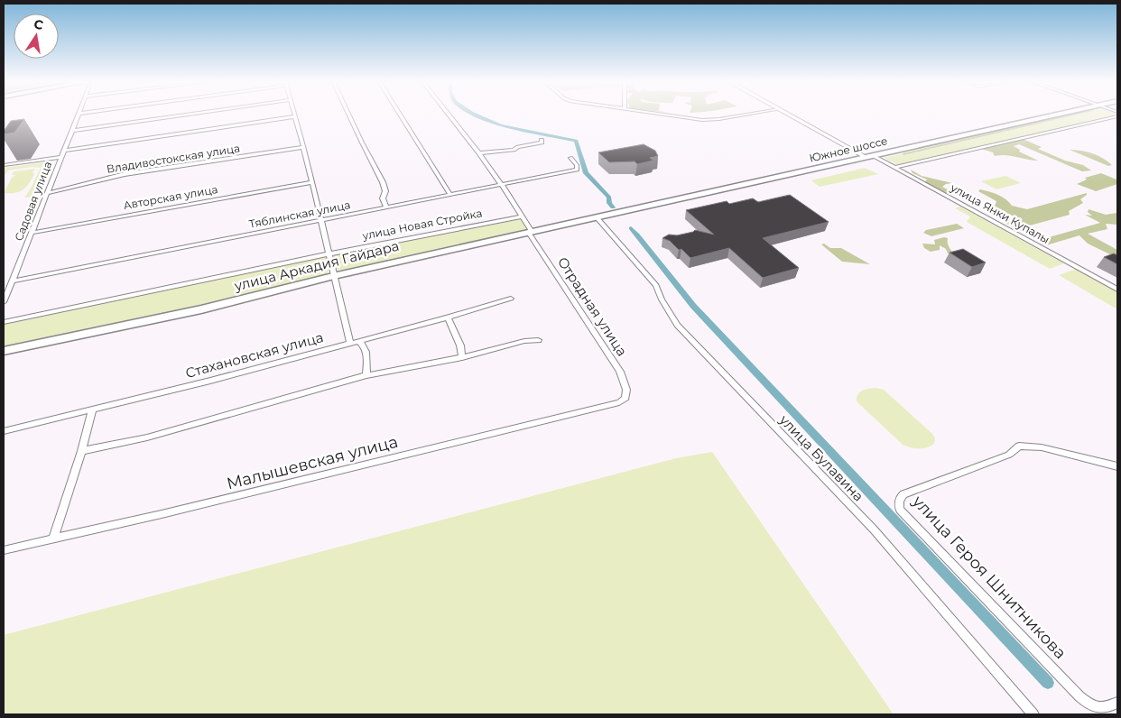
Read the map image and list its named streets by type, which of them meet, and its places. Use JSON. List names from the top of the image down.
{
  "streets": {
    "main road": ["Южное шоссе", "улица Аркадия Гайдара"],
    "street": [
      "Владивостокская улица",
      "Авторская улица",
      "Садовая улица",
      "улица Янки Купалы",
      "Тяблинская улица",
      "улица Новая Стройка",
      "Отрадная улица",
      "Стахановская улица",
      "улица Булавина",
      "Малышевская улица",
      "улица Героя Шнитникова"
    ]
  },
  "crossings": [
    ["Южное шоссе", "улица Янки Купалы"],
    ["Южное шоссе", "улица Аркадия Гайдара"],
    ["Владивостокская улица", "Садовая улица"],
    ["Авторская улица", "Садовая улица"],
    ["Садовая улица", "Тяблинская улица"],
    ["Тяблинская улица", "Отрадная улица"],
    ["улица Новая Стройка", "Отрадная улица"],
    ["улица Аркадия Гайдара", "Отрадная улица"],
    ["улица Аркадия Гайдара", "улица Булавина"],
    ["Отрадная улица", "Малышевская улица"]
  ],
  "north": "top"
}
